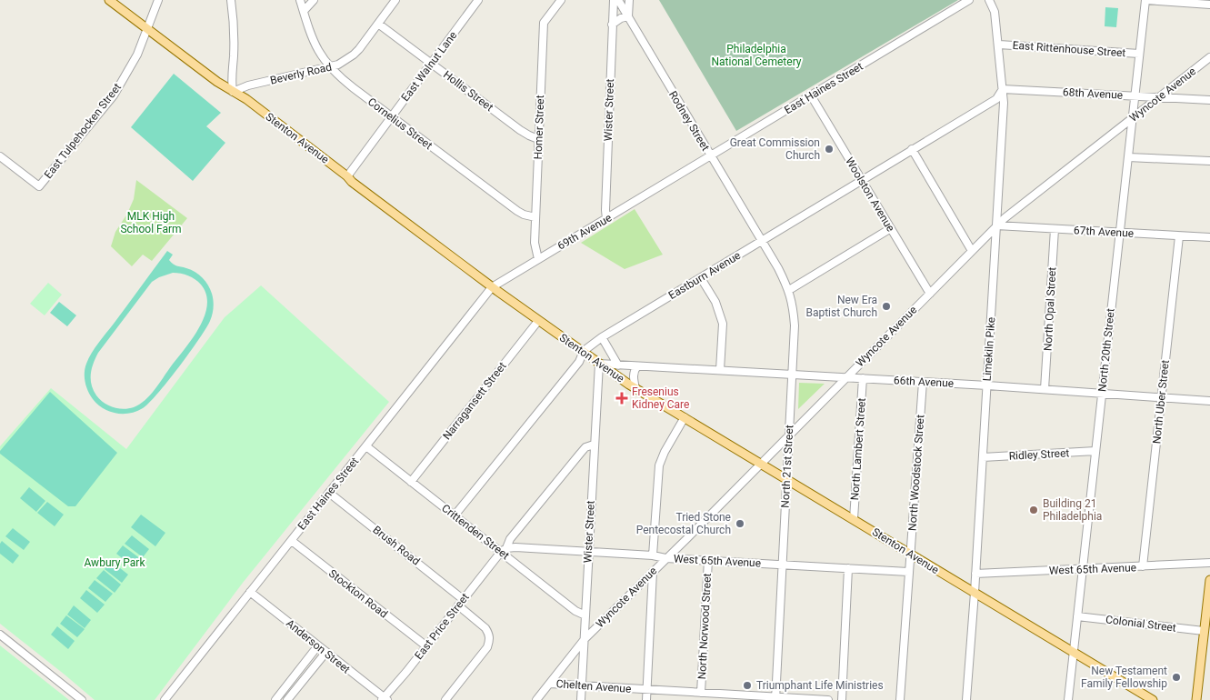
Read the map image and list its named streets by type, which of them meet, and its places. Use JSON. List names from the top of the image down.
{
  "streets": {
    "main road": ["Stenton Avenue"],
    "street": [
      "East Rittenhouse Street",
      "East Walnut Lane",
      "Beverly Road",
      "East Haines Street",
      "Hollis Street",
      "68th Avenue",
      "Wyncote Avenue",
      "Wister Street",
      "Rodney Street",
      "Cornelius Street",
      "Homer Street",
      "East Tulpehocken Street",
      "Woolston Avenue",
      "69th Avenue",
      "67th Avenue",
      "Eastburn Avenue",
      "North Opal Street",
      "Limekiln Pike",
      "North 20th Street",
      "66th Avenue",
      "Narragansett Street",
      "North Uber Street",
      "North Lambert Street",
      "Ridley Street",
      "North 21st Street",
      "North Woodstock Street",
      "Crittenden Street",
      "Brush Road",
      "West 65th Avenue",
      "Stockton Road",
      "Colonial Street",
      "East Price Street",
      "North Norwood Street",
      "Anderson Street",
      "Chelten Avenue"
    ]
  },
  "crossings": [
    ["East Rittenhouse Street", "Limekiln Pike"],
    ["East Rittenhouse Street", "North 20th Street"],
    ["East Walnut Lane", "Hollis Street"],
    ["East Walnut Lane", "Cornelius Street"],
    ["East Walnut Lane", "Stenton Avenue"],
    ["Beverly Road", "Hollis Street"],
    ["Beverly Road", "Cornelius Street"],
    ["Beverly Road", "Stenton Avenue"],
    ["East Haines Street", "Rodney Street"],
    ["East Haines Street", "Stenton Avenue"],
    ["East Haines Street", "Woolston Avenue"],
    ["East Haines Street", "69th Avenue"],
    ["East Haines Street", "Crittenden Street"],
    ["East Haines Street", "Brush Road"],
    ["East Haines Street", "Stockton Road"],
    ["East Haines Street", "Anderson Street"],
    ["Hollis Street", "Homer Street"],
    ["68th Avenue", "Wyncote Avenue"],
    ["68th Avenue", "Eastburn Avenue"],
    ["68th Avenue", "Limekiln Pike"],
    ["68th Avenue", "North 20th Street"],
    ["Wyncote Avenue", "Wister Street"],
    ["Wyncote Avenue", "Stenton Avenue"],
    ["Wyncote Avenue", "Woolston Avenue"],
    ["Wyncote Avenue", "67th Avenue"],
    ["Wyncote Avenue", "Limekiln Pike"],
    ["Wyncote Avenue", "North 20th Street"],
    ["Wyncote Avenue", "66th Avenue"],
    ["Wyncote Avenue", "North 21st Street"],
    ["Wyncote Avenue", "West 65th Avenue"],
    ["Wyncote Avenue", "Chelten Avenue"],
    ["Wister Street", "Stenton Avenue"],
    ["Wister Street", "69th Avenue"],
    ["Wister Street", "66th Avenue"],
    ["Wister Street", "Crittenden Street"],
    ["Wister Street", "West 65th Avenue"],
    ["Wister Street", "East Price Street"],
    ["Wister Street", "Chelten Avenue"],
    ["Rodney Street", "Eastburn Avenue"],
    ["Rodney Street", "North 21st Street"],
    ["Cornelius Street", "Homer Street"],
    ["Homer Street", "69th Avenue"],
    ["East Tulpehocken Street", "Stenton Avenue"],
    ["Stenton Avenue", "69th Avenue"],
    ["Stenton Avenue", "Eastburn Avenue"],
    ["Stenton Avenue", "Limekiln Pike"],
    ["Stenton Avenue", "North 20th Street"],
    ["Stenton Avenue", "66th Avenue"],
    ["Stenton Avenue", "Narragansett Street"],
    ["Stenton Avenue", "North Lambert Street"],
    ["Stenton Avenue", "North 21st Street"],
    ["Stenton Avenue", "North Woodstock Street"],
    ["Woolston Avenue", "Eastburn Avenue"],
    ["67th Avenue", "North Opal Street"],
    ["67th Avenue", "Limekiln Pike"],
    ["67th Avenue", "North 20th Street"],
    ["67th Avenue", "North Uber Street"],
    ["Eastburn Avenue", "Limekiln Pike"],
    ["Eastburn Avenue", "North 21st Street"],
    ["Eastburn Avenue", "Crittenden Street"],
    ["North Opal Street", "66th Avenue"],
    ["Limekiln Pike", "66th Avenue"],
    ["Limekiln Pike", "Ridley Street"],
    ["Limekiln Pike", "West 65th Avenue"],
    ["North 20th Street", "66th Avenue"],
    ["North 20th Street", "Ridley Street"],
    ["North 20th Street", "West 65th Avenue"],
    ["North 20th Street", "Colonial Street"],
    ["66th Avenue", "North Uber Street"],
    ["66th Avenue", "North Lambert Street"],
    ["66th Avenue", "North 21st Street"],
    ["66th Avenue", "North Woodstock Street"],
    ["Narragansett Street", "Crittenden Street"],
    ["North Uber Street", "West 65th Avenue"],
    ["North 21st Street", "West 65th Avenue"],
    ["North 21st Street", "Chelten Avenue"],
    ["North Woodstock Street", "West 65th Avenue"],
    ["Crittenden Street", "West 65th Avenue"],
    ["Crittenden Street", "East Price Street"],
    ["Brush Road", "East Price Street"],
    ["West 65th Avenue", "East Price Street"],
    ["West 65th Avenue", "North Norwood Street"],
    ["Stockton Road", "East Price Street"],
    ["East Price Street", "Anderson Street"],
    ["North Norwood Street", "Chelten Avenue"]
  ],
  "parks": ["Philadelphia National Cemetery", "MLK High School Farm", "Awbury Park"],
  "places": {
    "other": [
      "Great Commission Church",
      "New Era Baptist Church",
      "Building 21 Philadelphia",
      "Tried Stone Pentecostal Church",
      "New Testament Family Fellowship",
      "Triumphant Life Ministries"
    ],
    "health": ["Fresenius Kidney Care"]
  }
}
